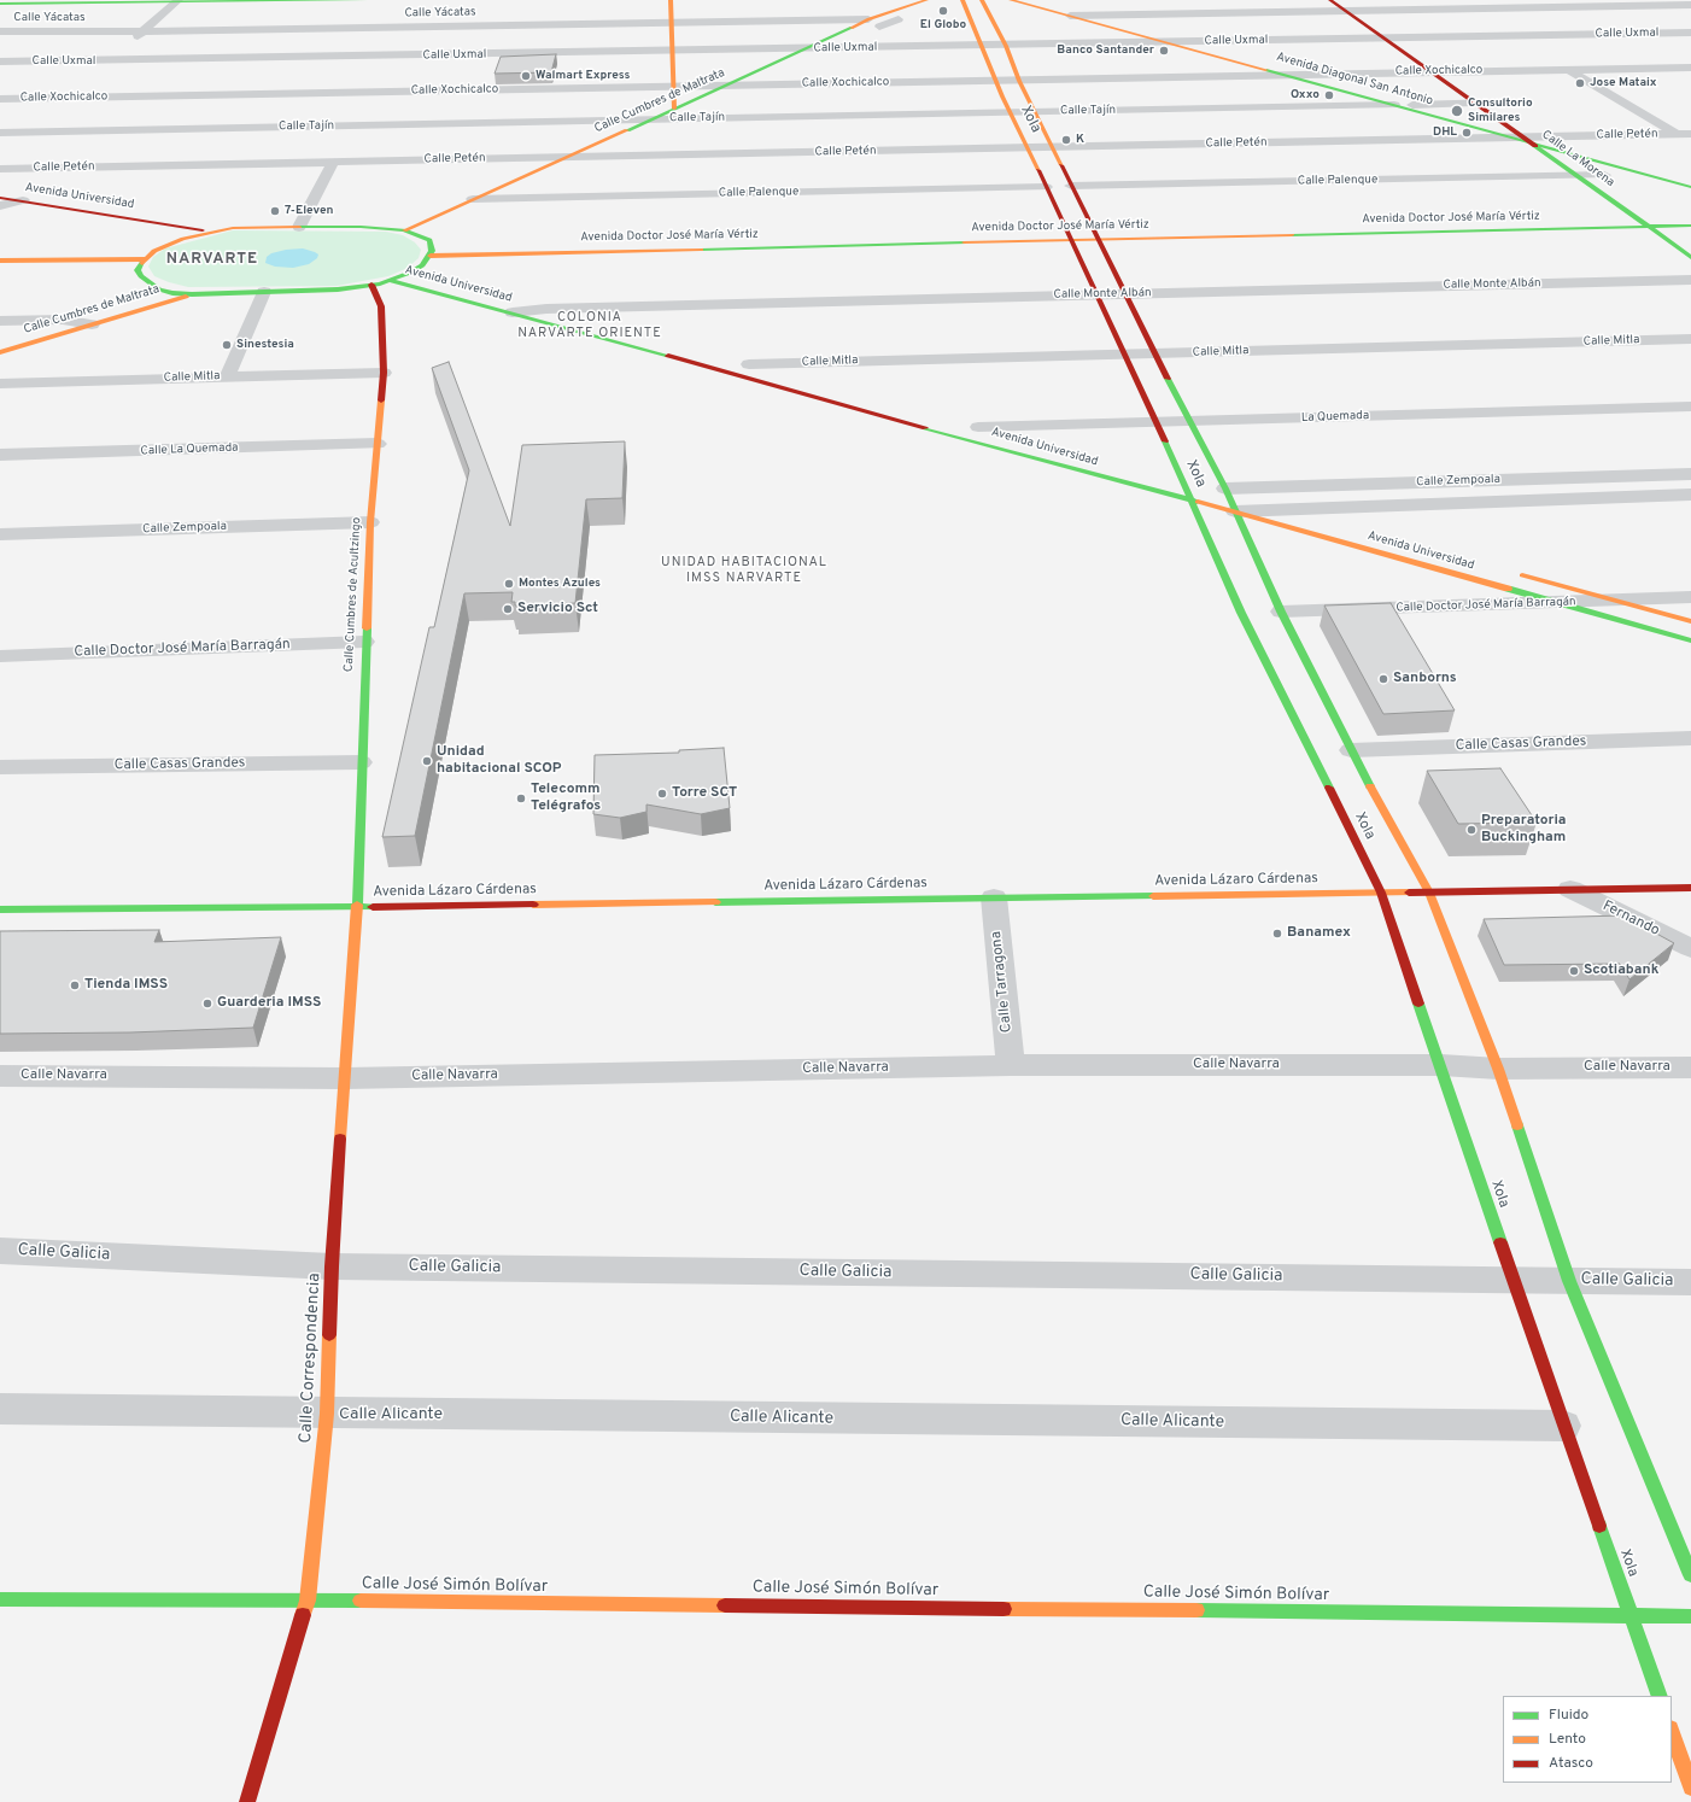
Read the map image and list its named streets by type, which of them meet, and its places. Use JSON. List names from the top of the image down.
{
  "streets": {
    "main road": [
      "Avenida Diagonal San Antonio",
      "Calle Cumbres de Maltrata",
      "Xola",
      "Calle La Morena",
      "Avenida Universidad",
      "Avenida Doctor José María Vértiz",
      "Calle Cumbres de Acultzingo",
      "Avenida Lázaro Cárdenas",
      "Calle Correspondencia",
      "Calle José Simón Bolívar"
    ],
    "street": [
      "Calle Yácatas",
      "Calle Uxmal",
      "Calle Xochicalco",
      "Calle Tajín",
      "Calle Petén",
      "Calle Palenque",
      "Calle Monte Albán",
      "Calle Mitla",
      "La Quemada",
      "Calle La Quemada",
      "Calle Zempoala",
      "Calle Doctor José María Barragán",
      "Calle Casas Grandes",
      "Fernando",
      "Calle Tarragona",
      "Calle Navarra",
      "Calle Galicia",
      "Calle Alicante"
    ]
  },
  "crossings": [
    ["Calle Yácatas", "Calle Cumbres de Maltrata"],
    ["Calle Uxmal", "Avenida Diagonal San Antonio"],
    ["Calle Uxmal", "Calle Cumbres de Maltrata"],
    ["Calle Uxmal", "Xola"],
    ["Calle Uxmal", "Calle La Morena"],
    ["Calle Xochicalco", "Avenida Diagonal San Antonio"],
    ["Calle Xochicalco", "Calle Cumbres de Maltrata"],
    ["Calle Xochicalco", "Xola"],
    ["Calle Xochicalco", "Calle La Morena"],
    ["Avenida Diagonal San Antonio", "Calle Tajín"],
    ["Avenida Diagonal San Antonio", "Calle Petén"],
    ["Avenida Diagonal San Antonio", "Calle La Morena"],
    ["Calle Cumbres de Maltrata", "Calle Tajín"],
    ["Calle Cumbres de Maltrata", "Calle Petén"],
    ["Calle Cumbres de Maltrata", "Calle Palenque"],
    ["Calle Tajín", "Xola"],
    ["Xola", "Calle Petén"],
    ["Xola", "Calle Palenque"],
    ["Xola", "Avenida Universidad"],
    ["Xola", "Avenida Doctor José María Vértiz"],
    ["Xola", "Calle Monte Albán"],
    ["Xola", "Calle Mitla"],
    ["Xola", "La Quemada"],
    ["Xola", "Calle Zempoala"],
    ["Xola", "Calle Doctor José María Barragán"],
    ["Xola", "Calle Casas Grandes"],
    ["Xola", "Avenida Lázaro Cárdenas"],
    ["Xola", "Calle Navarra"],
    ["Xola", "Calle Galicia"],
    ["Xola", "Calle Alicante"],
    ["Xola", "Calle José Simón Bolívar"],
    ["Calle Petén", "Calle La Morena"],
    ["Calle La Morena", "Calle Palenque"],
    ["Calle La Morena", "Avenida Doctor José María Vértiz"],
    ["Avenida Universidad", "Calle Monte Albán"],
    ["Avenida Universidad", "La Quemada"],
    ["Avenida Universidad", "Calle Zempoala"],
    ["Avenida Universidad", "Calle Doctor José María Barragán"],
    ["Calle Mitla", "Calle Cumbres de Acultzingo"],
    ["Calle La Quemada", "Calle Cumbres de Acultzingo"],
    ["Calle Zempoala", "Calle Cumbres de Acultzingo"],
    ["Calle Cumbres de Acultzingo", "Calle Doctor José María Barragán"],
    ["Calle Cumbres de Acultzingo", "Calle Casas Grandes"],
    ["Calle Cumbres de Acultzingo", "Avenida Lázaro Cárdenas"],
    ["Calle Cumbres de Acultzingo", "Calle Correspondencia"],
    ["Avenida Lázaro Cárdenas", "Fernando"],
    ["Avenida Lázaro Cárdenas", "Calle Tarragona"],
    ["Avenida Lázaro Cárdenas", "Calle Correspondencia"],
    ["Calle Tarragona", "Calle Navarra"],
    ["Calle Navarra", "Calle Correspondencia"],
    ["Calle Galicia", "Calle Correspondencia"],
    ["Calle Correspondencia", "Calle Alicante"],
    ["Calle Correspondencia", "Calle José Simón Bolívar"]
  ],
  "districts": ["NARVARTE", "COLONIA NARVARTE ORIENTE", "UNIDAD HABITACIONAL IMSS NARVARTE"],
  "places": [
    "El Globo",
    "Banco Santander",
    "Walmart Express",
    "Jose Mataix",
    "Oxxo",
    "Consultorio Similares",
    "DHL",
    "K",
    "7-Eleven",
    "Sinestesia",
    "Montes Azules",
    "Servicio Sct",
    "Sanborns",
    "Unidad habitacional SCOP",
    "Torre SCT",
    "Telecomm Telégrafos",
    "Preparatoria Buckingham",
    "Banamex",
    "Scotiabank",
    "Tienda IMSS",
    "Guarderia IMSS"
  ],
  "legend": ["Fluido", "Lento", "Atasco"]
}
